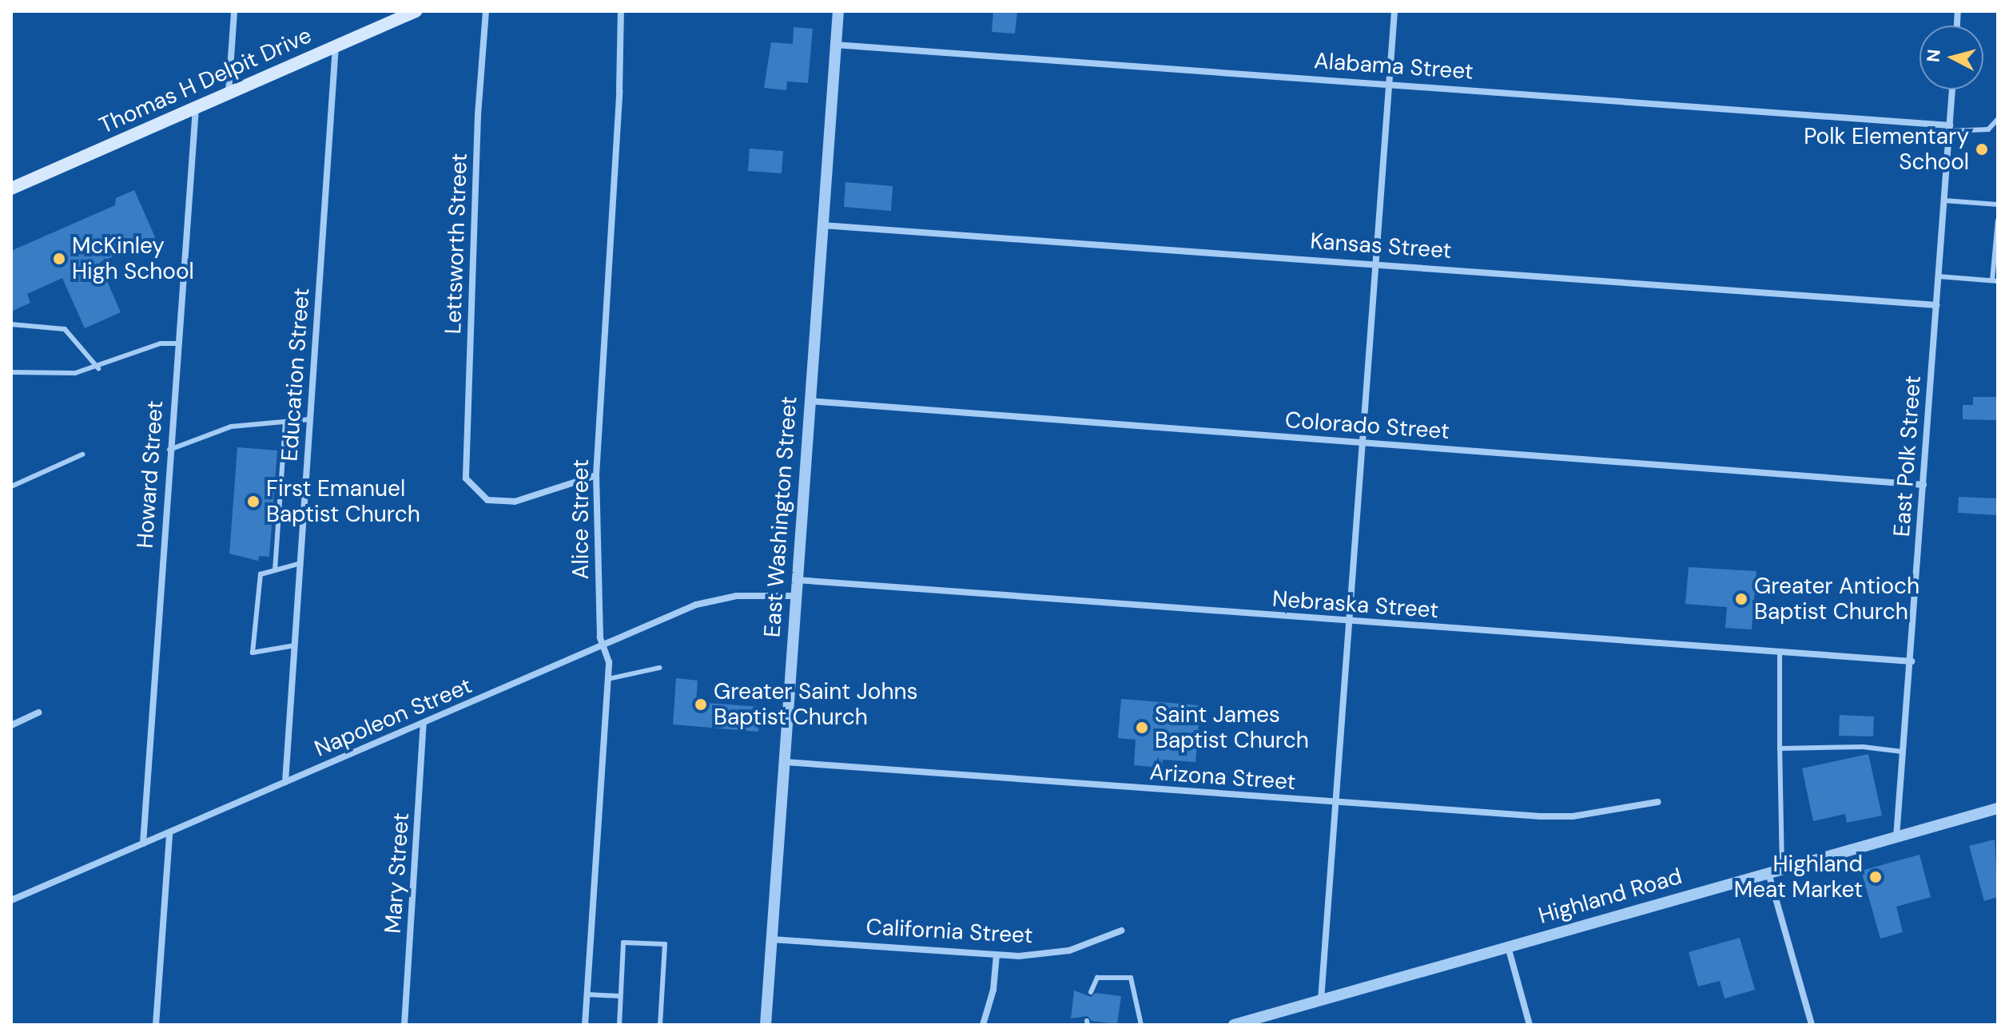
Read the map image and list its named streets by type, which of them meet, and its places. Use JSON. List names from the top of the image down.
{
  "streets": {
    "main road": ["Thomas H Delpit Drive"],
    "street": [
      "Alabama Street",
      "Lettsworth Street",
      "Kansas Street",
      "Education Street",
      "Colorado Street",
      "East Polk Street",
      "Howard Street",
      "East Washington Street",
      "Alice Street",
      "Nebraska Street",
      "Napoleon Street",
      "Arizona Street",
      "Mary Street",
      "Highland Road",
      "California Street"
    ]
  },
  "crossings": [
    ["Alabama Street", "East Polk Street"],
    ["Alabama Street", "East Washington Street"],
    ["Thomas H Delpit Drive", "Education Street"],
    ["Thomas H Delpit Drive", "Howard Street"],
    ["Lettsworth Street", "Alice Street"],
    ["Kansas Street", "East Polk Street"],
    ["Kansas Street", "East Washington Street"],
    ["Education Street", "Napoleon Street"],
    ["Colorado Street", "East Polk Street"],
    ["Colorado Street", "East Washington Street"],
    ["East Polk Street", "Nebraska Street"],
    ["East Polk Street", "Highland Road"],
    ["Howard Street", "Napoleon Street"],
    ["East Washington Street", "Nebraska Street"],
    ["East Washington Street", "Napoleon Street"],
    ["East Washington Street", "Arizona Street"],
    ["East Washington Street", "California Street"],
    ["Alice Street", "Napoleon Street"],
    ["Napoleon Street", "Mary Street"]
  ],
  "places": [
    "Polk Elementary School",
    "McKinley High School",
    "First Emanuel Baptist Church",
    "Greater Antioch Baptist Church",
    "Greater Saint Johns Baptist Church",
    "Saint James Baptist Church",
    "Highland Meat Market"
  ],
  "north": "left"
}
